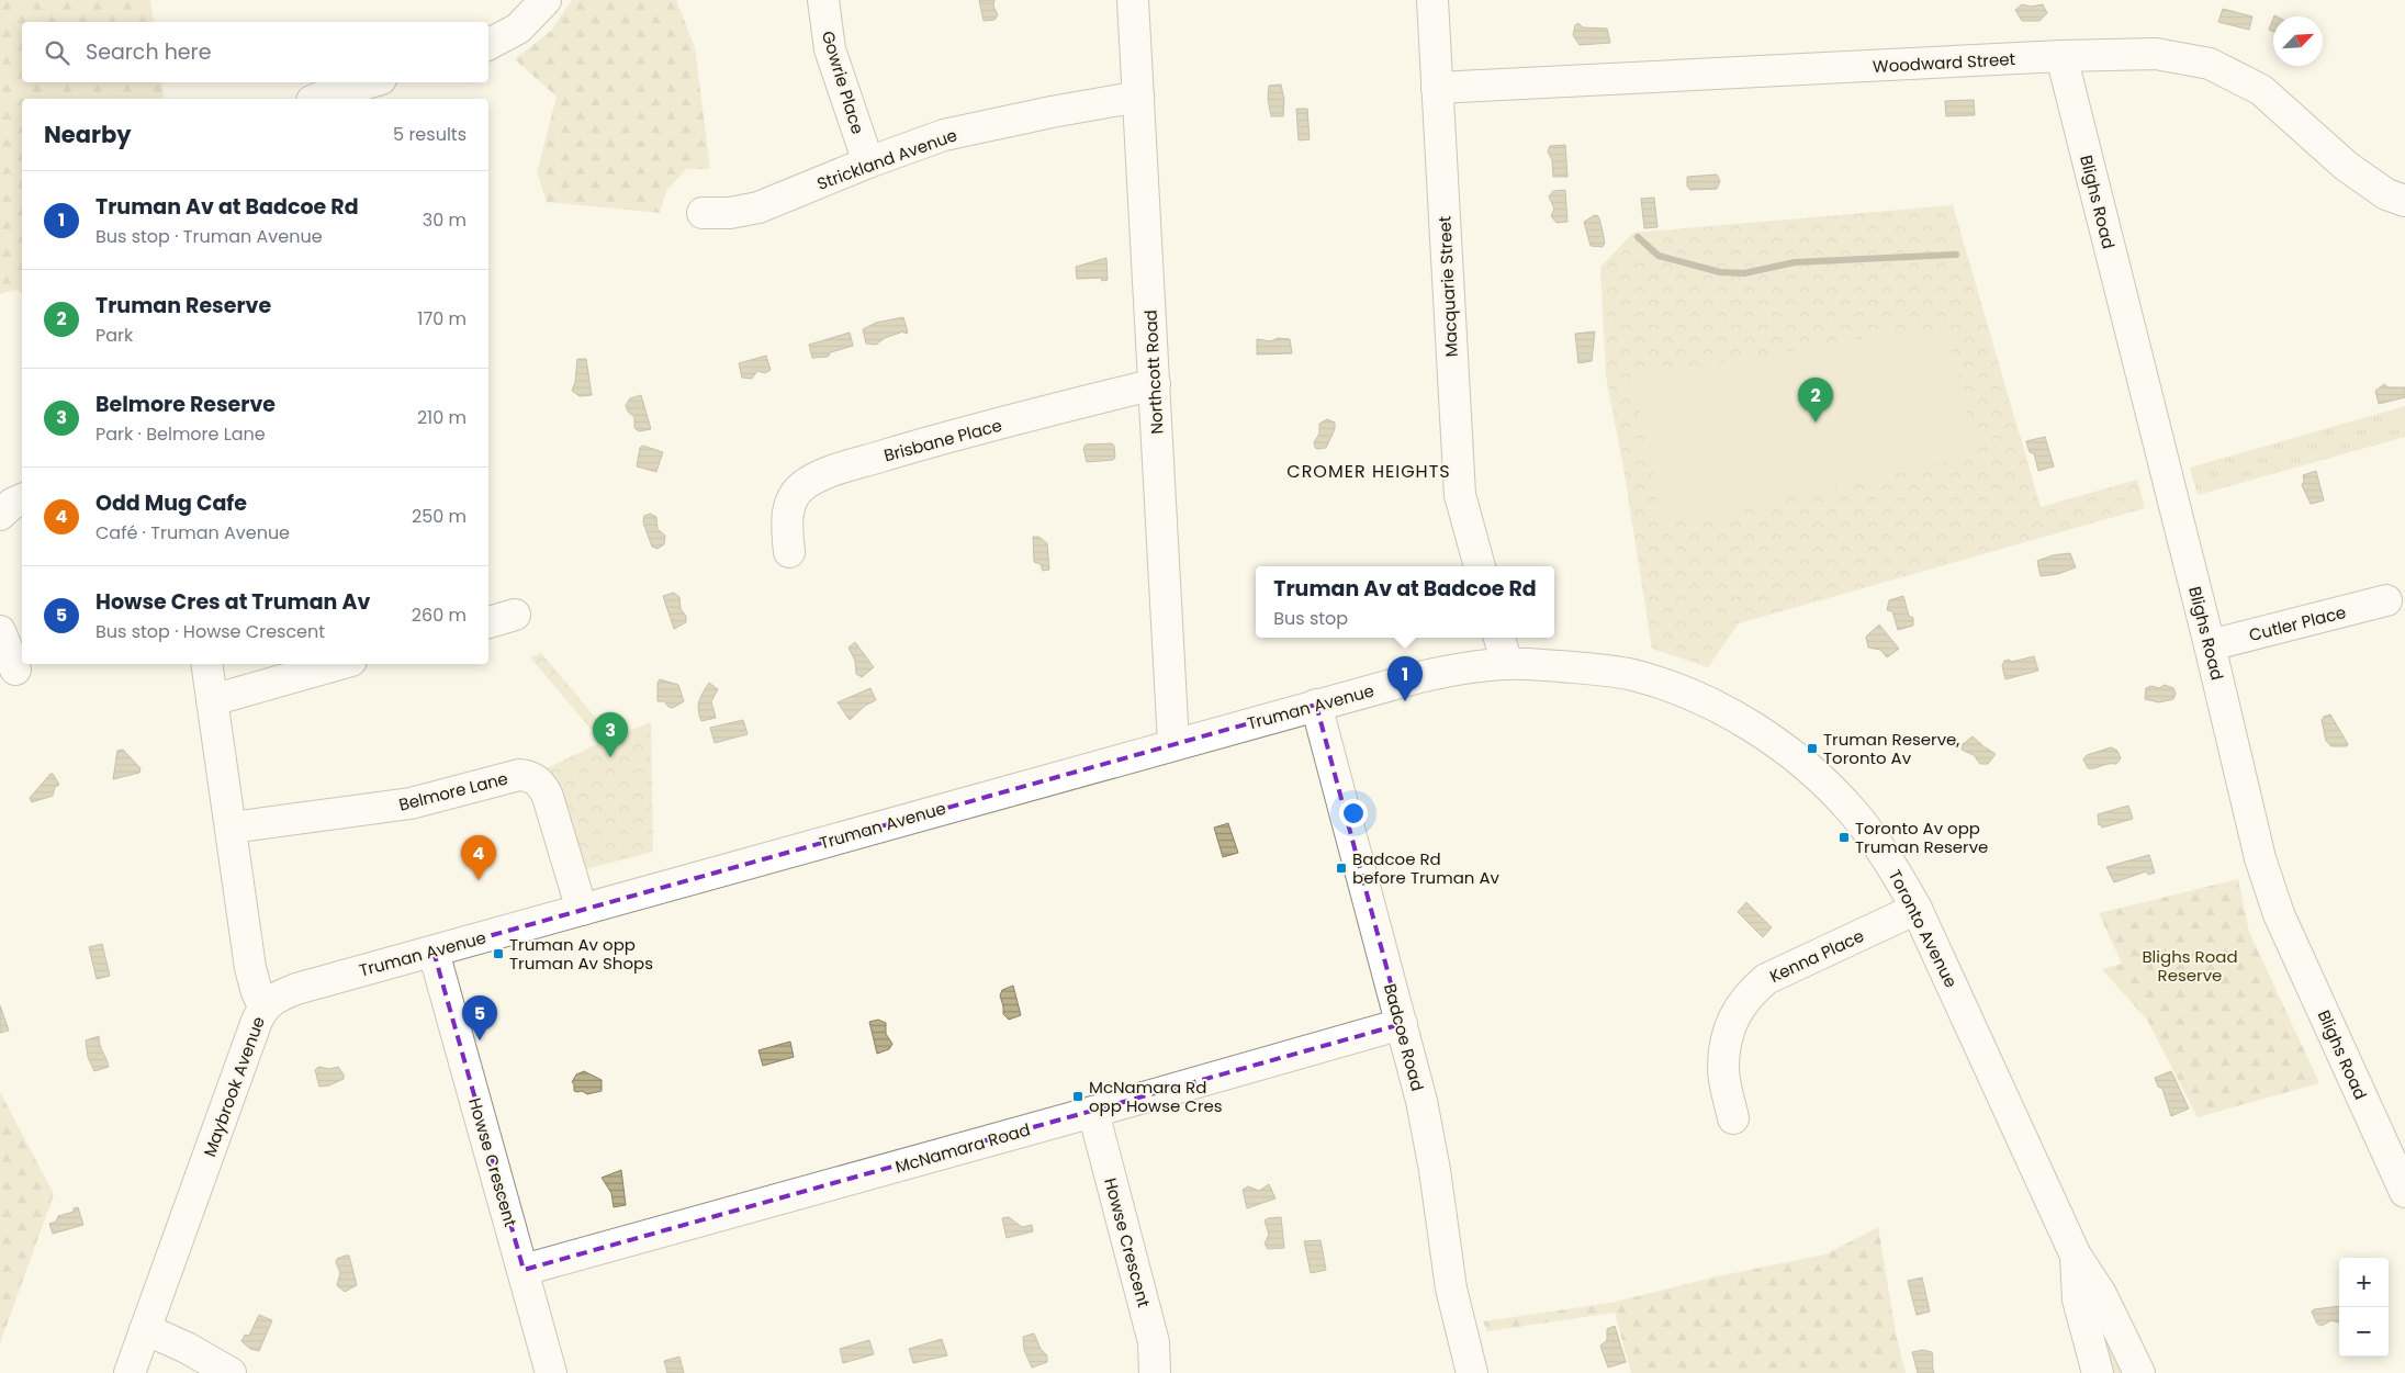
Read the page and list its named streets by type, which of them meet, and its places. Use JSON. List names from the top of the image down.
{
  "streets": {
    "street": [
      "Woodward Street",
      "Gowrie Place",
      "Strickland Avenue",
      "Blighs Road",
      "Macquarie Street",
      "Northcott Road",
      "Brisbane Place",
      "Cutler Place",
      "Truman Avenue",
      "Belmore Lane",
      "Toronto Avenue",
      "Kenna Place",
      "Badcoe Road",
      "Maybrook Avenue",
      "McNamara Road",
      "Howse Crescent"
    ]
  },
  "crossings": [
    ["Woodward Street", "Blighs Road"],
    ["Woodward Street", "Macquarie Street"],
    ["Gowrie Place", "Strickland Avenue"],
    ["Strickland Avenue", "Northcott Road"],
    ["Blighs Road", "Cutler Place"],
    ["Northcott Road", "Brisbane Place"],
    ["Northcott Road", "Truman Avenue"],
    ["Truman Avenue", "Belmore Lane"],
    ["Truman Avenue", "Toronto Avenue"],
    ["Truman Avenue", "Badcoe Road"],
    ["Truman Avenue", "Maybrook Avenue"],
    ["Truman Avenue", "Howse Crescent"],
    ["Belmore Lane", "Maybrook Avenue"],
    ["Toronto Avenue", "Kenna Place"],
    ["Badcoe Road", "McNamara Road"],
    ["McNamara Road", "Howse Crescent"]
  ],
  "districts": ["CROMER HEIGHTS"],
  "parks": ["Blighs Road Reserve"],
  "places": {
    "transit": [
      "Truman Reserve, Toronto Av",
      "Toronto Av opp Truman Reserve",
      "Badcoe Rd before Truman Av",
      "Truman Av opp Truman Av Shops",
      "McNamara Rd opp Howse Cres"
    ]
  },
  "north": "top right",
  "page": {
    "search": "Search here",
    "heading": ["Nearby", "5 results"],
    "list": [
      {
        "mark": "1",
        "name": "Truman Av at Badcoe Rd",
        "note": "Bus stop · Truman Avenue",
        "value": "30 m"
      },
      {
        "mark": "2",
        "name": "Truman Reserve",
        "note": "Park",
        "value": "170 m"
      },
      {
        "mark": "3",
        "name": "Belmore Reserve",
        "note": "Park · Belmore Lane",
        "value": "210 m"
      },
      {
        "mark": "4",
        "name": "Odd Mug Cafe",
        "note": "Café · Truman Avenue",
        "value": "250 m"
      },
      {
        "mark": "5",
        "name": "Howse Cres at Truman Av",
        "note": "Bus stop · Howse Crescent",
        "value": "260 m"
      }
    ],
    "pins": [
      "2",
      "1",
      "3",
      "4",
      "5"
    ],
    "popup": ["Truman Av at Badcoe Rd", "Bus stop"],
    "map_buttons": ["+", "−"]
  }
}
